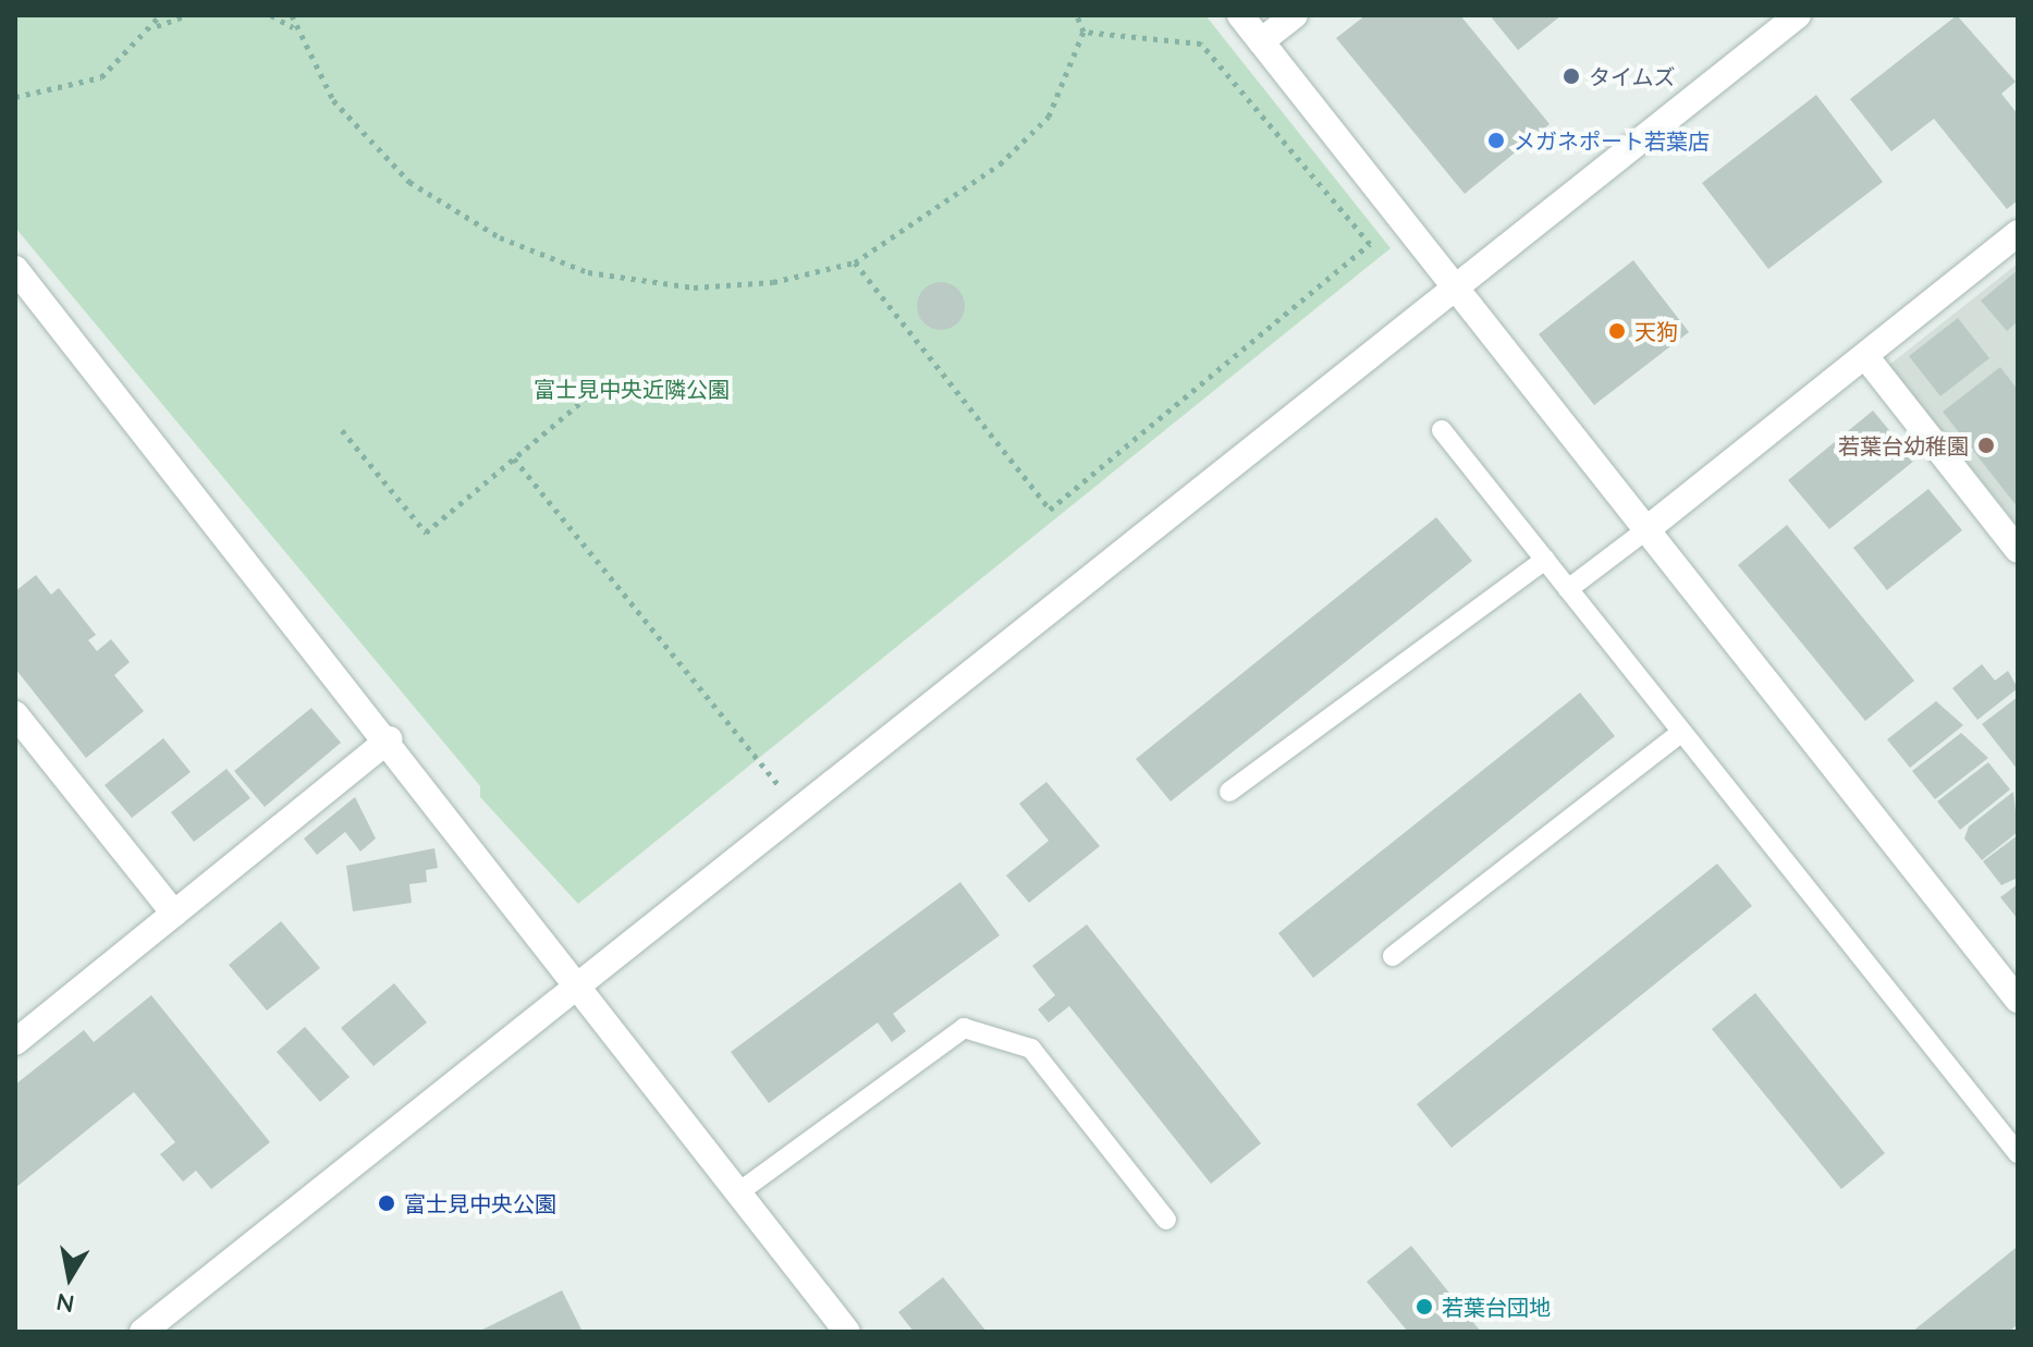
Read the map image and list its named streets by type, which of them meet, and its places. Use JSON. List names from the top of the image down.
{
  "parks": ["富士見中央近隣公園"],
  "places": [
    "タイムズ",
    "メガネポート若葉店",
    "天狗",
    "若葉台幼稚園",
    "富士見中央公園",
    "若葉台団地"
  ],
  "north": "bottom"
}
